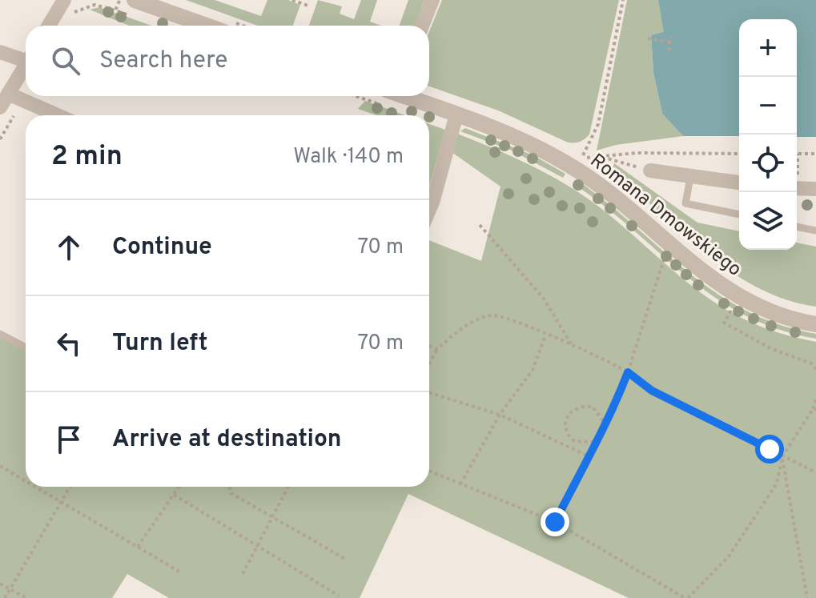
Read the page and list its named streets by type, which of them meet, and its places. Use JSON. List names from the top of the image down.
{
  "streets": {
    "street": ["Romana Dmowskiego"]
  },
  "page": {
    "map_buttons": ["+", "−"],
    "search": "Search here",
    "heading": ["2 min", "Walk · 140 m"],
    "list": [
      ["Continue", "70 m"],
      ["Turn left", "70 m"],
      "Arrive at destination"
    ]
  }
}
